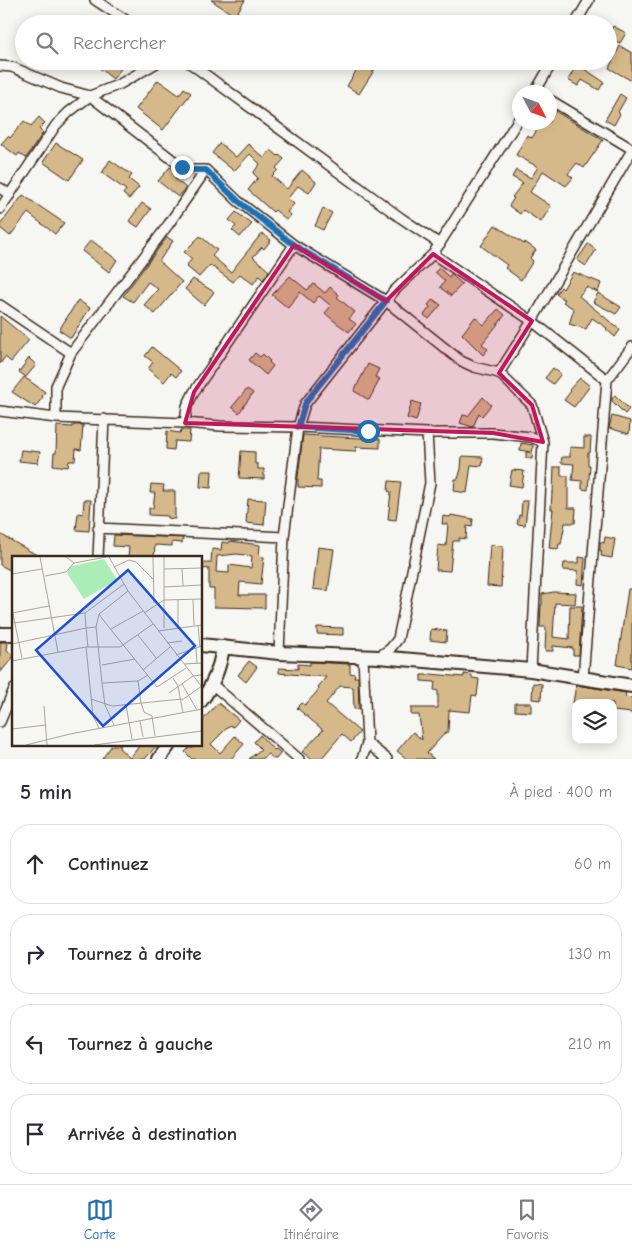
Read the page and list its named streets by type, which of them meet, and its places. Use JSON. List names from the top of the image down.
{
  "north": "bottom right",
  "page": {
    "search": "Rechercher",
    "heading": ["5 min", "À pied · 400 m"],
    "list": [
      ["Continuez", "60 m"],
      ["Tournez à droite", "130 m"],
      ["Tournez à gauche", "210 m"],
      "Arrivée à destination"
    ],
    "nav": ["Carte", "Itinéraire", "Favoris"]
  }
}
